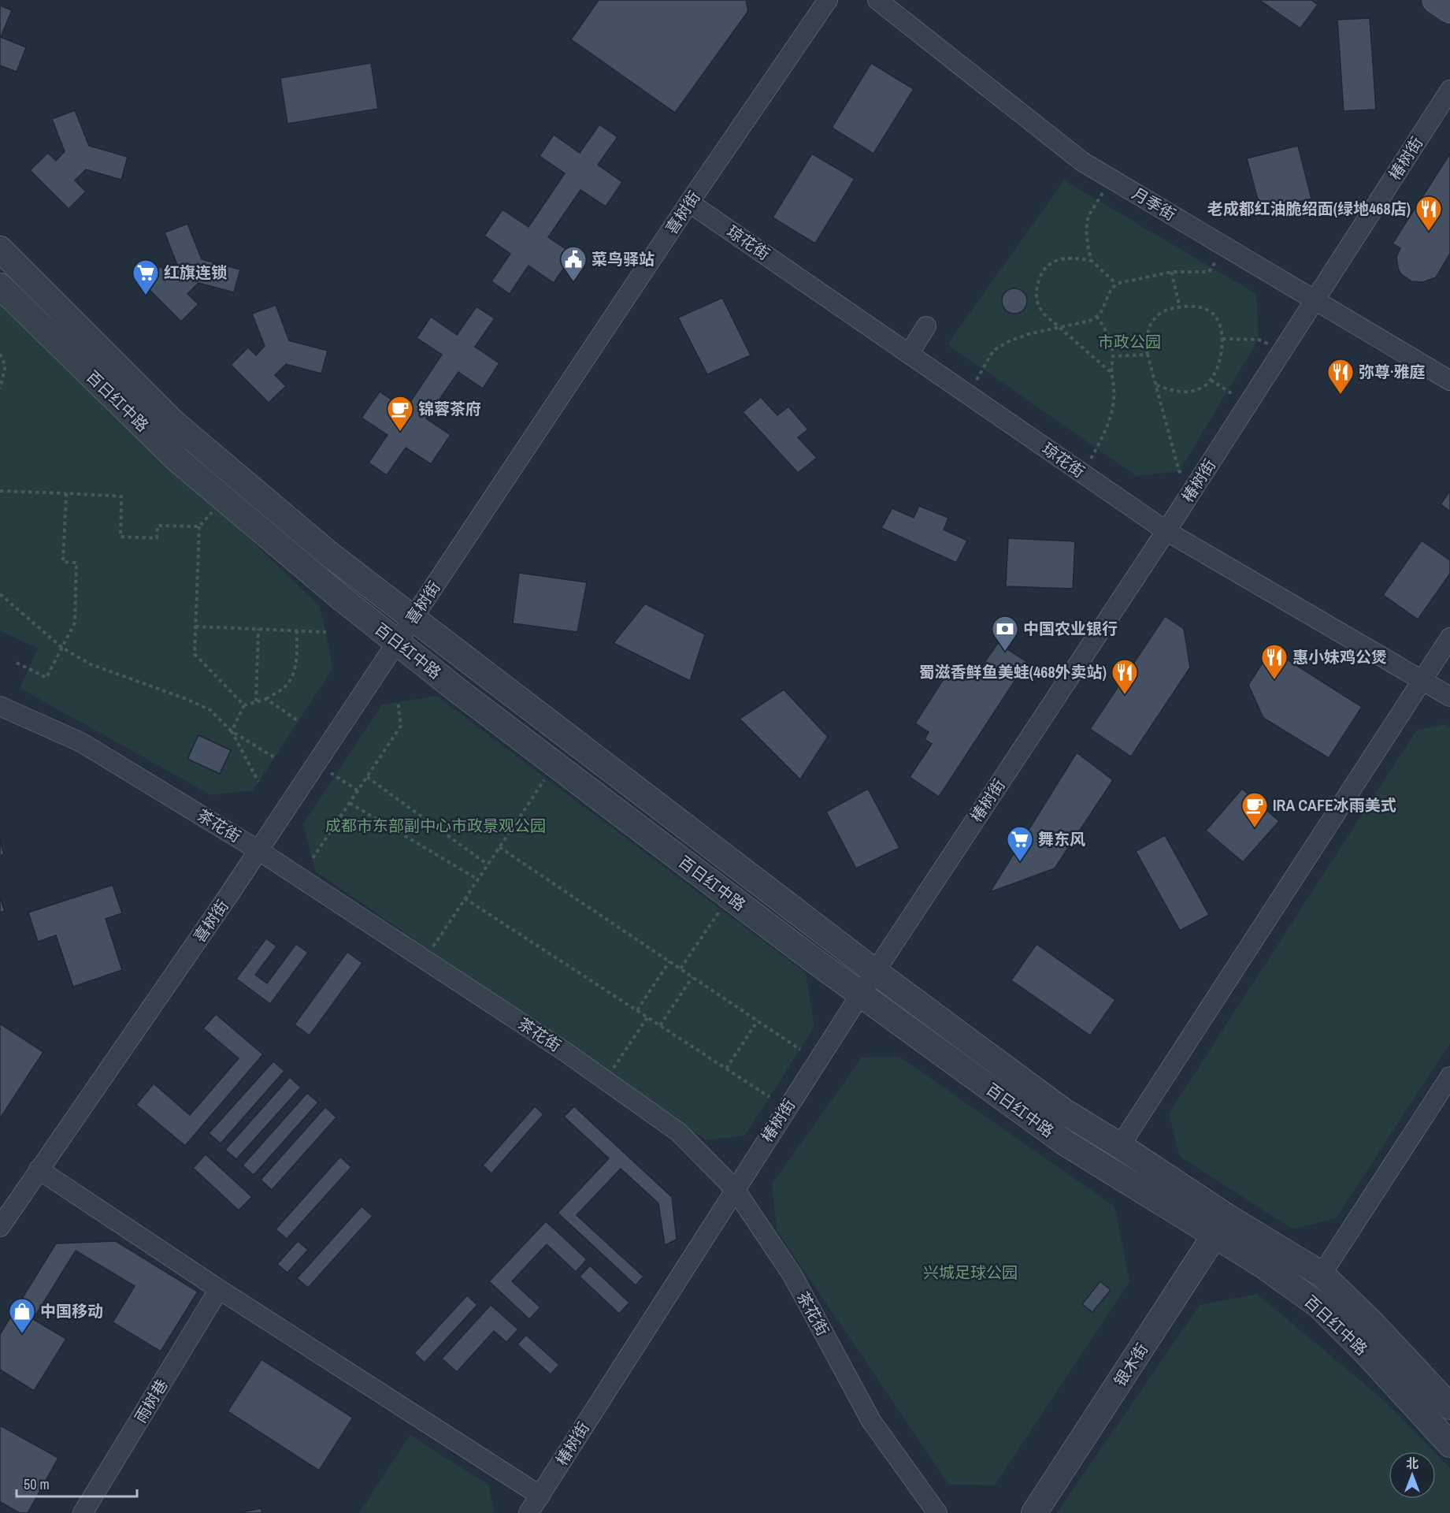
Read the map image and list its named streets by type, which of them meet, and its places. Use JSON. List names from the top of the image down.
{
  "streets": {
    "street": [
      "椿树街",
      "月季街",
      "喜树街",
      "琼花街",
      "百日红中路",
      "茶花街",
      "银木街",
      "雨树巷"
    ]
  },
  "crossings": [
    ["椿树街", "月季街"],
    ["椿树街", "琼花街"],
    ["椿树街", "百日红中路"],
    ["椿树街", "茶花街"],
    ["喜树街", "琼花街"],
    ["喜树街", "百日红中路"],
    ["喜树街", "茶花街"],
    ["百日红中路", "银木街"]
  ],
  "parks": ["市政公园", "成都市东部副中心市政景观公园", "兴城足球公园"],
  "places": {
    "restaurant": [
      "老成都红油脆绍面(绿地468店)",
      "弥尊·雅庭",
      "惠小妹鸡公煲",
      "蜀滋香鲜鱼美蛙(468外卖站)"
    ],
    "public building": ["菜鸟驿站"],
    "supermarket": ["红旗连锁", "舞东风"],
    "cafe": ["锦蓉茶府", "IRA CAFE冰雨美式"],
    "bank": ["中国农业银行"],
    "shop": ["中国移动"]
  },
  "scale_bar": "50 m",
  "north": "top"
}
